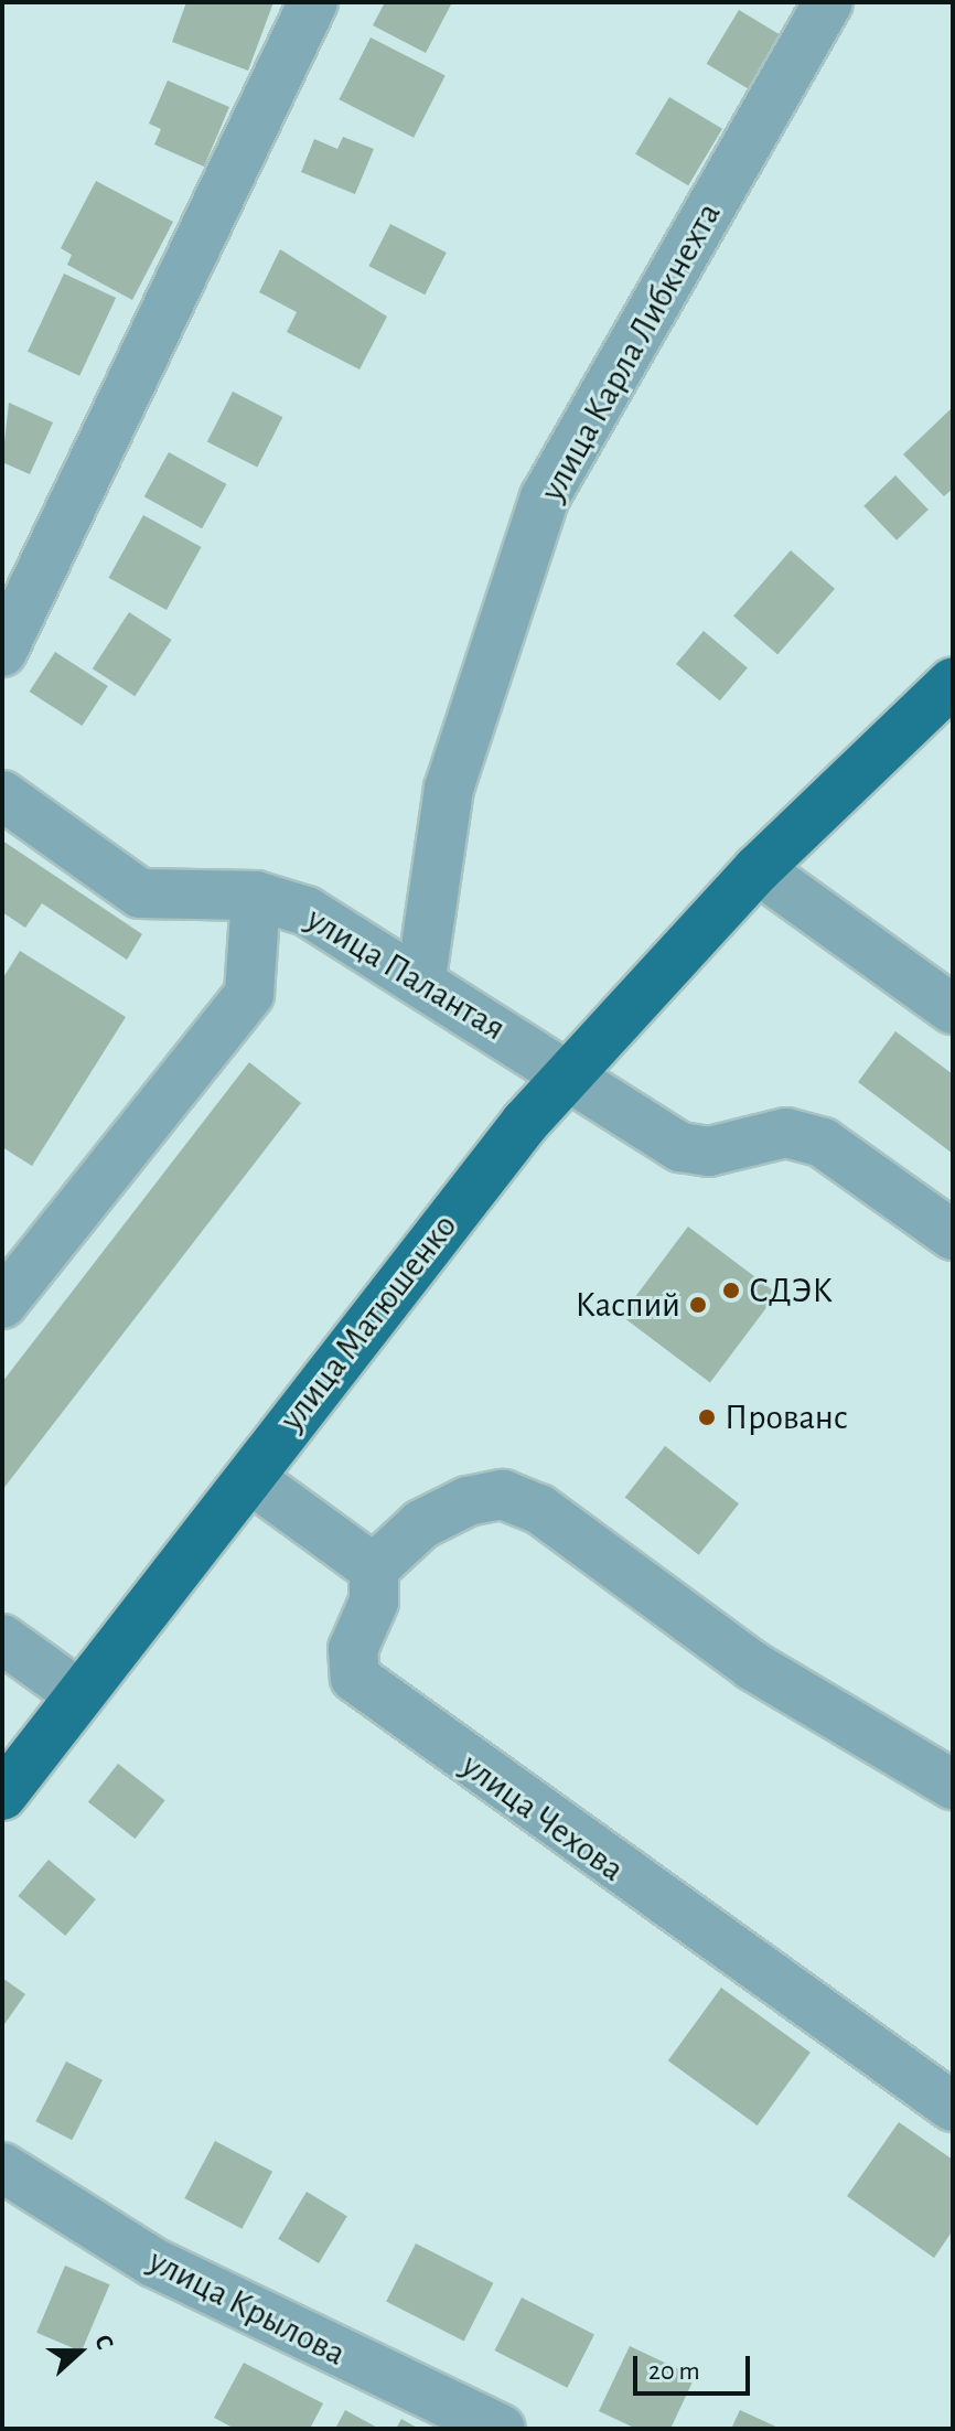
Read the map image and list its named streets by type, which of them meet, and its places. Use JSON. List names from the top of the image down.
{
  "streets": {
    "main road": ["улица Матюшенко"],
    "street": [
      "улица Карла Либкнехта",
      "улица Палантая",
      "улица Чехова",
      "улица Крылова"
    ]
  },
  "crossings": [
    ["улица Карла Либкнехта", "улица Палантая"],
    ["улица Палантая", "улица Матюшенко"]
  ],
  "places": ["СДЭК", "Каспий", "Прованс"],
  "scale_bar": "20 m",
  "north": "right"
}
